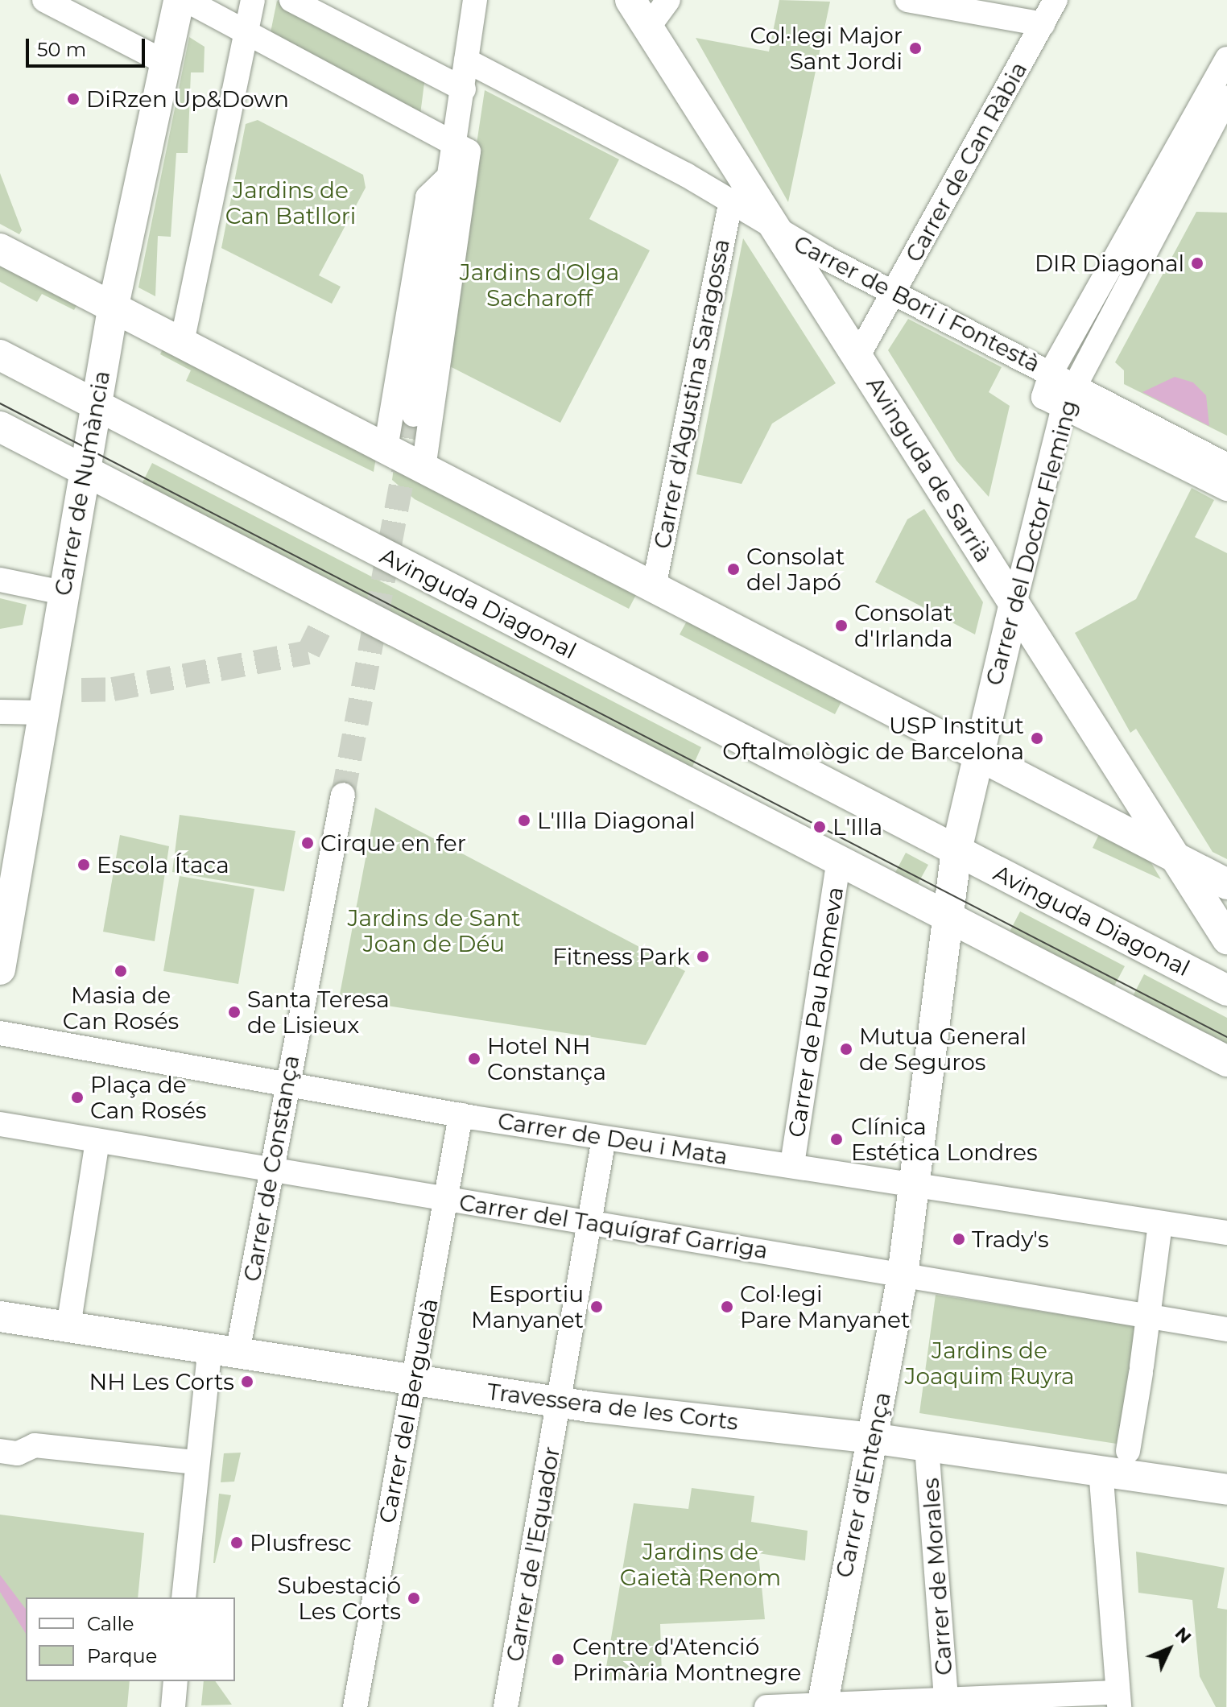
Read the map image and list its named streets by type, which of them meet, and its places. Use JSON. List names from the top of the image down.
{
  "streets": {
    "main road": [
      "Avinguda de Sarrià",
      "Carrer de Numància",
      "Carrer del Doctor Fleming",
      "Avinguda Diagonal",
      "Travessera de les Corts",
      "Carrer d'Entença"
    ],
    "street": [
      "Carrer de Can Ràbia",
      "Carrer de Bori i Fontestà",
      "Carrer d'Agustina Saragossa",
      "Carrer de Pau Romeva",
      "Carrer de Deu i Mata",
      "Carrer de Constança",
      "Carrer del Taquígraf Garriga",
      "Carrer del Berguedà",
      "Carrer de l'Equador",
      "Carrer de Morales"
    ]
  },
  "crossings": [
    ["Carrer de Can Ràbia", "Carrer de Bori i Fontestà"],
    ["Carrer de Can Ràbia", "Avinguda de Sarrià"],
    ["Carrer de Bori i Fontestà", "Carrer d'Agustina Saragossa"],
    ["Carrer de Bori i Fontestà", "Avinguda de Sarrià"],
    ["Carrer de Bori i Fontestà", "Carrer del Doctor Fleming"],
    ["Avinguda de Sarrià", "Carrer del Doctor Fleming"],
    ["Carrer de Numància", "Avinguda Diagonal"],
    ["Carrer de Pau Romeva", "Carrer de Deu i Mata"],
    ["Carrer de Deu i Mata", "Carrer de Constança"],
    ["Carrer de Deu i Mata", "Carrer del Berguedà"],
    ["Carrer de Deu i Mata", "Carrer d'Entença"],
    ["Carrer de Deu i Mata", "Carrer de l'Equador"],
    ["Carrer de Constança", "Carrer del Taquígraf Garriga"],
    ["Carrer de Constança", "Travessera de les Corts"],
    ["Carrer del Taquígraf Garriga", "Carrer del Berguedà"],
    ["Carrer del Taquígraf Garriga", "Carrer d'Entença"],
    ["Carrer del Taquígraf Garriga", "Carrer de l'Equador"],
    ["Travessera de les Corts", "Carrer del Berguedà"],
    ["Travessera de les Corts", "Carrer d'Entença"],
    ["Travessera de les Corts", "Carrer de l'Equador"],
    ["Travessera de les Corts", "Carrer de Morales"]
  ],
  "parks": [
    "Jardins de Can Batllori",
    "Jardins d'Olga Sacharoff",
    "Jardins de Sant Joan de Déu",
    "Jardins de Joaquim Ruyra",
    "Jardins de Gaietà Renom"
  ],
  "places": [
    "Col·legi Major Sant Jordi",
    "DiRzen Up&Down",
    "DIR Diagonal",
    "Consolat del Japó",
    "Consolat d'Irlanda",
    "USP Institut Oftalmològic de Barcelona",
    "L'Illa Diagonal",
    "L'Illa",
    "Cirque en fer",
    "Escola Ítaca",
    "Fitness Park",
    "Masia de Can Rosés",
    "Santa Teresa de Lisieux",
    "Mutua General de Seguros",
    "Hotel NH Constança",
    "Plaça de Can Rosés",
    "Clínica Estética Londres",
    "Trady's",
    "Esportiu Manyanet",
    "Col·legi Pare Manyanet",
    "NH Les Corts",
    "Plusfresc",
    "Subestació Les Corts",
    "Centre d'Atenció Primària Montnegre"
  ],
  "legend": ["Calle", "Parque"],
  "scale_bar": "50 m",
  "north": "top right"
}
